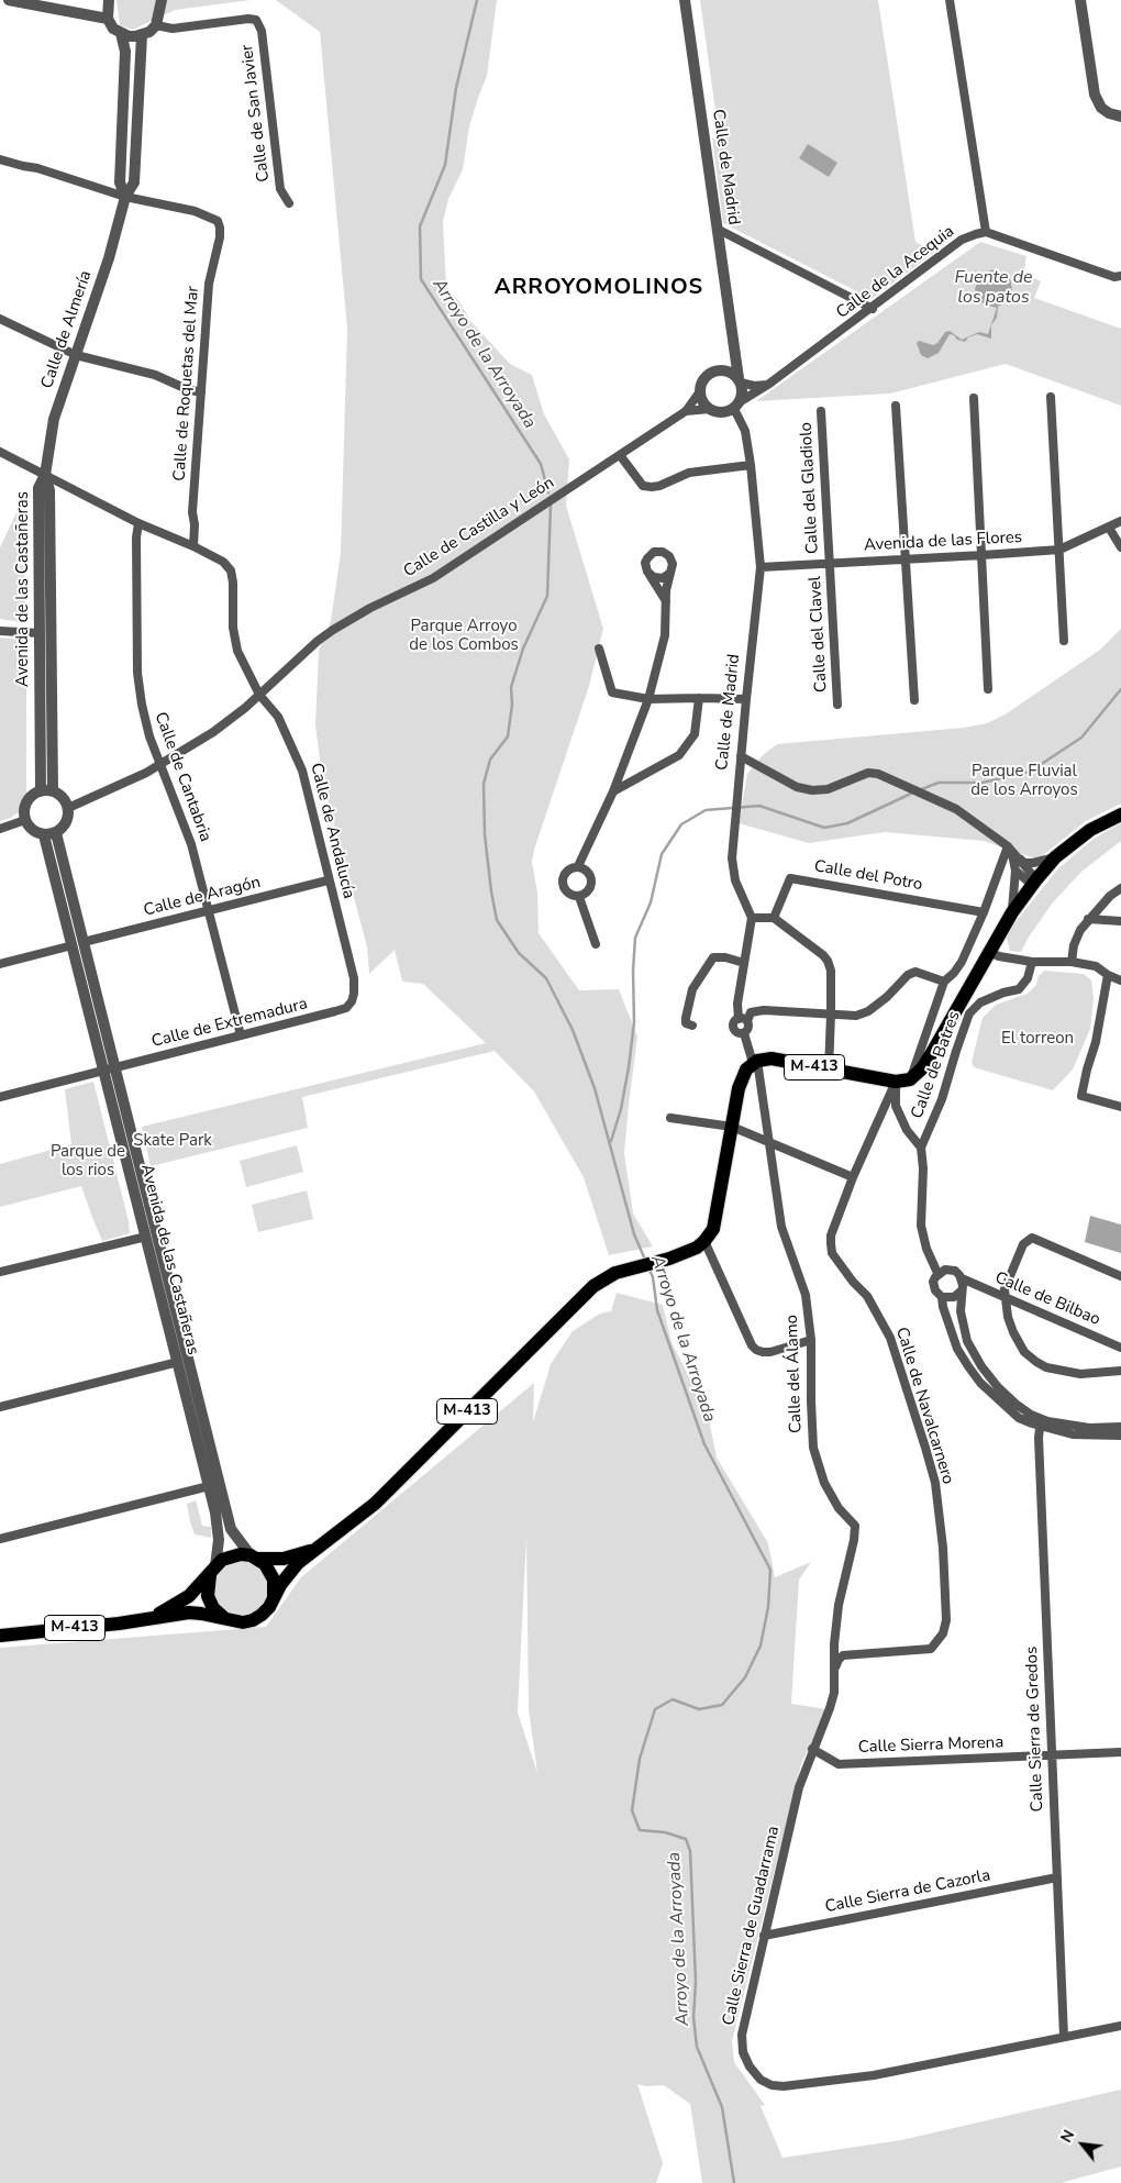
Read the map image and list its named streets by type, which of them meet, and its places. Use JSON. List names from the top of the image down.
{
  "streets": {
    "main road": ["M-413"],
    "street": [
      "Calle de San Javier",
      "Calle de Madrid",
      "Calle de la Acequia",
      "Calle de Almería",
      "Calle de Roquetas del Mar",
      "Calle del Gladiolo",
      "Calle de Castilla y León",
      "Avenida de las Flores",
      "Avenida de las Castañeras",
      "Calle del Clavel",
      "Calle de Cantabria",
      "Calle de Andalucía",
      "Calle del Potro",
      "Calle de Aragón",
      "Calle de Extremadura",
      "Calle de Batres",
      "Calle de Bilbao",
      "Calle del Álamo",
      "Calle de Navalcarnero",
      "Calle Sierra de Gredos",
      "Calle Sierra Morena",
      "Calle Sierra de Cazorla",
      "Calle Sierra de Guadarrama"
    ]
  },
  "crossings": [
    ["Calle de Madrid", "Calle de la Acequia"],
    ["Calle de Madrid", "Calle de Castilla y León"],
    ["Calle de Madrid", "Avenida de las Flores"],
    ["Calle de la Acequia", "Calle de Castilla y León"],
    ["Calle de Almería", "Calle de Roquetas del Mar"],
    ["Calle de Almería", "Avenida de las Castañeras"],
    ["Calle de Roquetas del Mar", "Calle de Andalucía"],
    ["Calle del Gladiolo", "Avenida de las Flores"],
    ["Calle del Gladiolo", "Calle del Clavel"],
    ["Calle de Castilla y León", "Avenida de las Castañeras"],
    ["Calle de Castilla y León", "Calle de Cantabria"],
    ["Calle de Castilla y León", "Calle de Andalucía"],
    ["Avenida de las Flores", "Calle del Clavel"],
    ["Avenida de las Castañeras", "Calle de Aragón"],
    ["Avenida de las Castañeras", "Calle de Extremadura"],
    ["Avenida de las Castañeras", "M-413"],
    ["Calle de Cantabria", "Calle de Aragón"],
    ["Calle de Cantabria", "Calle de Extremadura"],
    ["Calle de Andalucía", "Calle de Aragón"],
    ["Calle de Andalucía", "Calle de Extremadura"],
    ["Calle de Batres", "M-413"],
    ["Calle de Batres", "Calle de Bilbao"],
    ["Calle de Batres", "Calle de Navalcarnero"],
    ["M-413", "Calle del Álamo"],
    ["M-413", "Calle de Navalcarnero"],
    ["Calle del Álamo", "Calle Sierra de Guadarrama"],
    ["Calle Sierra de Gredos", "Calle Sierra Morena"],
    ["Calle Sierra de Gredos", "Calle Sierra de Cazorla"],
    ["Calle Sierra de Gredos", "Calle Sierra de Guadarrama"],
    ["Calle Sierra Morena", "Calle Sierra de Guadarrama"],
    ["Calle Sierra de Cazorla", "Calle Sierra de Guadarrama"]
  ],
  "districts": ["ARROYOMOLINOS"],
  "water": ["Fuente de los patos", "Arroyo de la Arroyada"],
  "parks": [
    "Parque Arroyo de los Combos",
    "Parque Fluvial de los Arroyos",
    "El torreon",
    "Skate Park",
    "Parque de los rios"
  ],
  "north": "top left"
}
